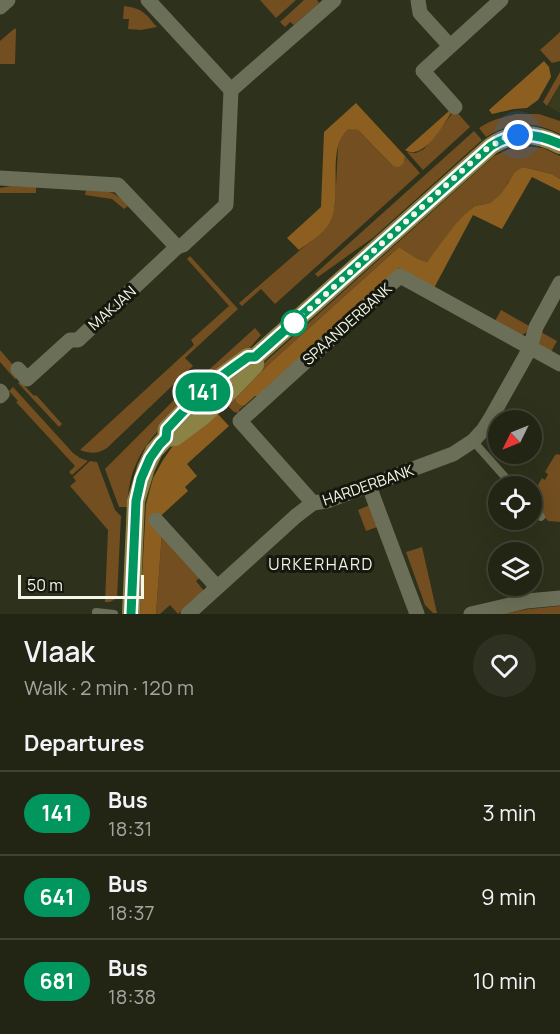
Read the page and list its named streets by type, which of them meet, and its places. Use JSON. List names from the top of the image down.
{
  "streets": {
    "street": ["MAKJAN", "SPAANDERBANK", "HARDERBANK"]
  },
  "crossings": [
    ["SPAANDERBANK", "HARDERBANK"]
  ],
  "districts": ["URKERHARD"],
  "lines": ["bus line 141"],
  "scale_bar": "50 m",
  "north": "bottom left",
  "page": {
    "on_map": "141",
    "scale": "50 m",
    "heading": [
      ["Vlaak", "Walk · 2 min · 120 m"],
      "Departures"
    ],
    "list": [
      {
        "mark": "141",
        "name": "Bus",
        "note": "18:31",
        "value": "3 min"
      },
      {
        "mark": "641",
        "name": "Bus",
        "note": "18:37",
        "value": "9 min"
      },
      {
        "mark": "681",
        "name": "Bus",
        "note": "18:38",
        "value": "10 min"
      }
    ]
  }
}
